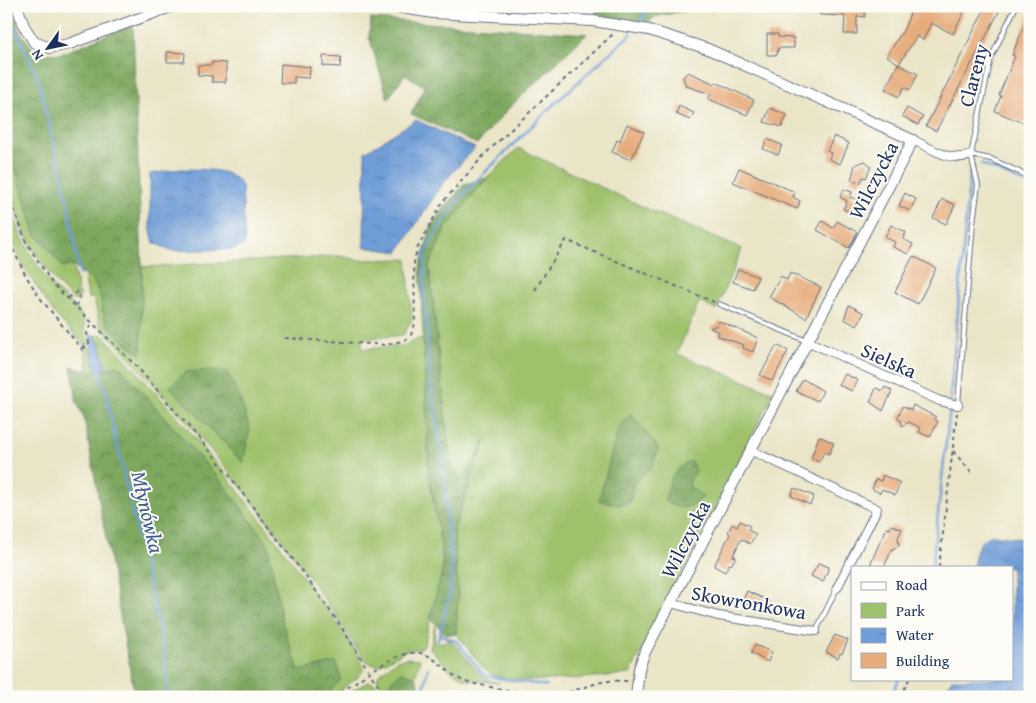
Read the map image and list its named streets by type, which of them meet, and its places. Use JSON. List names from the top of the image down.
{
  "streets": {
    "street": ["Wilczycka", "Sielska", "Skowronkowa"],
    "lane": ["Clareny"]
  },
  "crossings": [
    ["Wilczycka", "Sielska"],
    ["Wilczycka", "Skowronkowa"]
  ],
  "water": ["Młynówka"],
  "legend": [
    "Road",
    "Park",
    "Water",
    "Building"
  ],
  "north": "bottom left"
}
